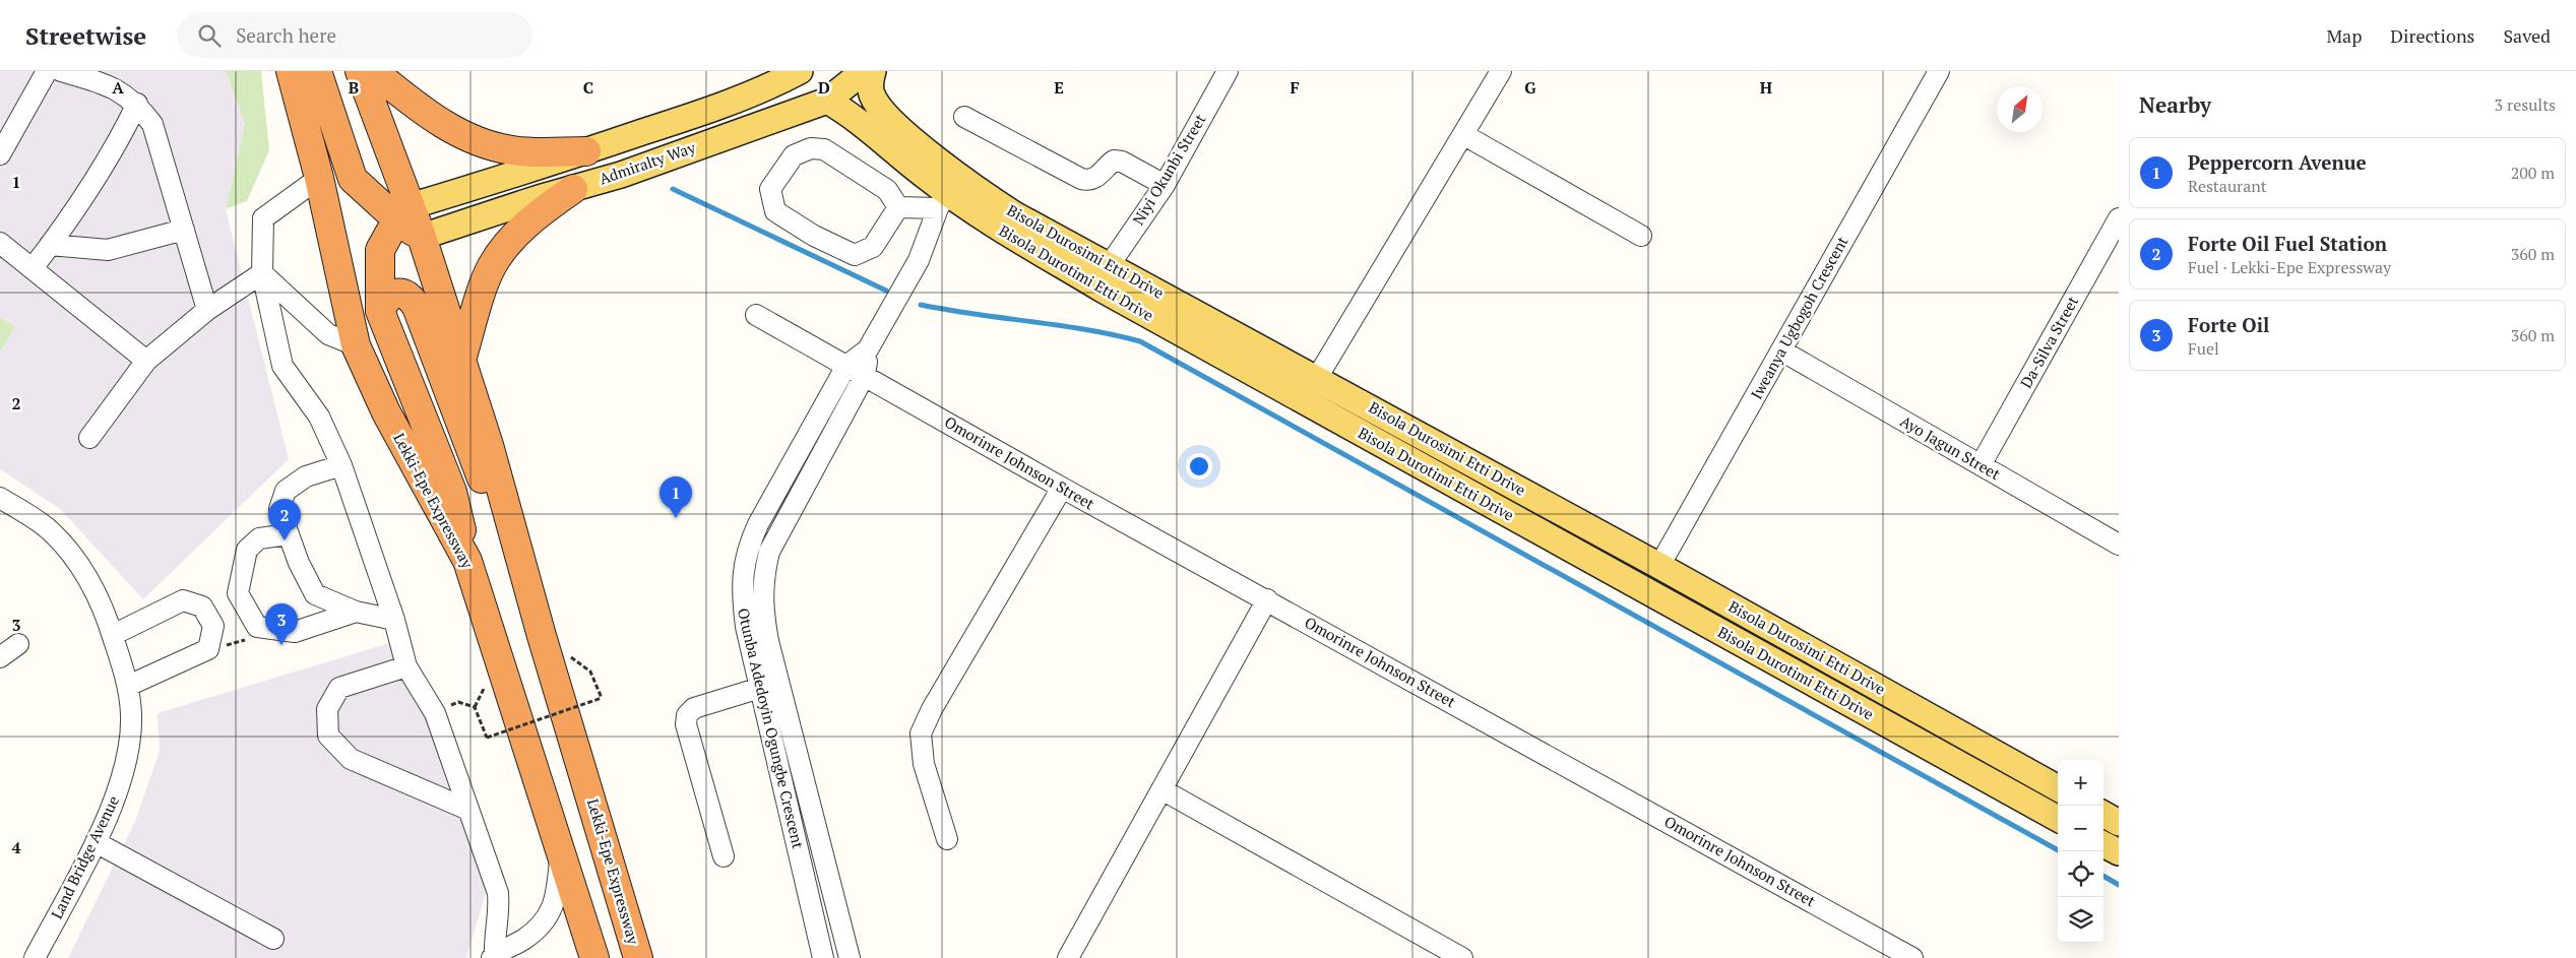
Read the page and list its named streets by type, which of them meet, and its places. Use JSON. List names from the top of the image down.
{
  "streets": {
    "highway": ["Lekki-Epe Expressway"],
    "main road": ["Admiralty Way", "Bisola Durosimi Etti Drive", "Bisola Durotimi Etti Drive"],
    "street": [
      "Niyi Okunbi Street",
      "Iweanya Ugbogoh Crescent",
      "Da-Silva Street",
      "Ayo Jagun Street",
      "Omorinre Johnson Street",
      "Otunba Adedoyin Ogungbe Crescent",
      "Land Bridge Avenue"
    ]
  },
  "crossings": [
    ["Admiralty Way", "Bisola Durotimi Etti Drive"],
    ["Admiralty Way", "Lekki-Epe Expressway"],
    ["Niyi Okunbi Street", "Bisola Durosimi Etti Drive"],
    ["Bisola Durosimi Etti Drive", "Bisola Durotimi Etti Drive"],
    ["Bisola Durosimi Etti Drive", "Iweanya Ugbogoh Crescent"],
    ["Bisola Durosimi Etti Drive", "Otunba Adedoyin Ogungbe Crescent"],
    ["Bisola Durotimi Etti Drive", "Otunba Adedoyin Ogungbe Crescent"],
    ["Iweanya Ugbogoh Crescent", "Ayo Jagun Street"],
    ["Da-Silva Street", "Ayo Jagun Street"],
    ["Omorinre Johnson Street", "Otunba Adedoyin Ogungbe Crescent"]
  ],
  "north": "top right",
  "page": {
    "header": "Streetwise",
    "search": "Search here",
    "nav": ["Map", "Directions", "Saved"],
    "heading": ["Nearby", "3 results"],
    "list": [
      {
        "mark": "1",
        "name": "Peppercorn Avenue",
        "note": "Restaurant",
        "value": "200 m"
      },
      {
        "mark": "2",
        "name": "Forte Oil Fuel Station",
        "note": "Fuel · Lekki-Epe Expressway",
        "value": "360 m"
      },
      {
        "mark": "3",
        "name": "Forte Oil",
        "note": "Fuel",
        "value": "360 m"
      }
    ],
    "pins": ["1", "2", "3"],
    "map_buttons": ["+", "−"]
  },
  "grid": {
    "columns": [
      "A",
      "B",
      "C",
      "D",
      "E",
      "F",
      "G",
      "H"
    ],
    "rows": [
      "1",
      "2",
      "3",
      "4"
    ]
  }
}
